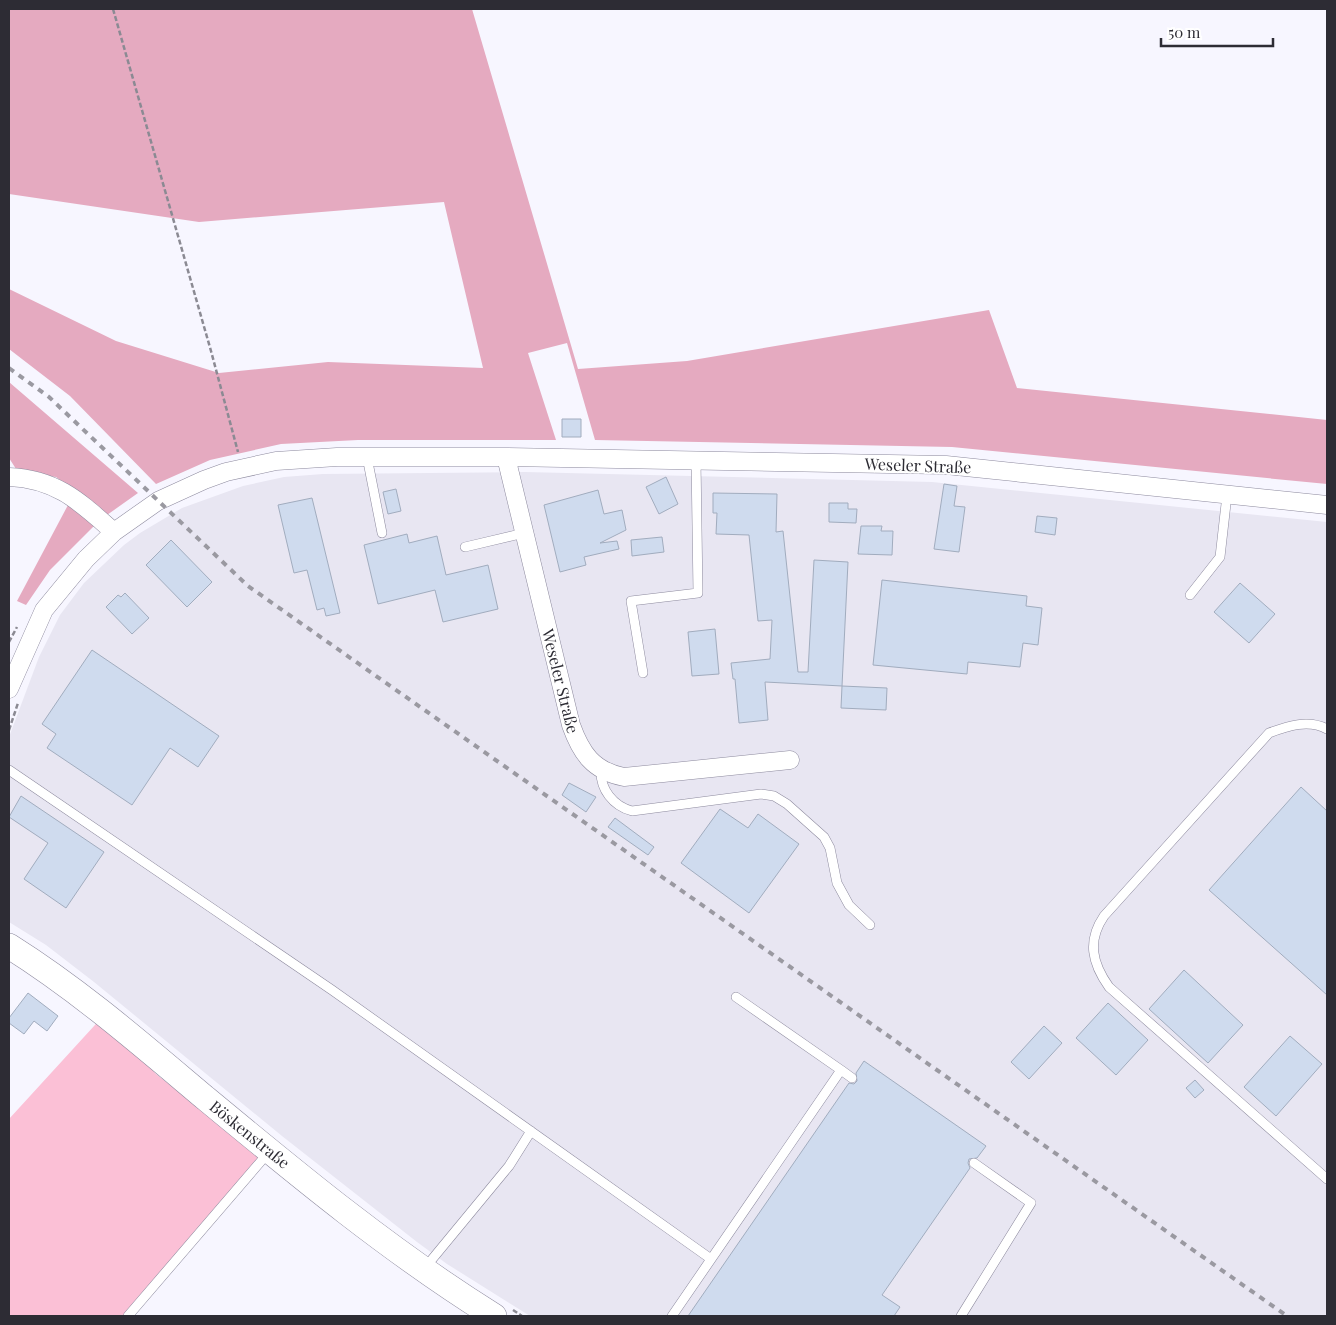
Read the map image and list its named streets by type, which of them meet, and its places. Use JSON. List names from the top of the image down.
{
  "streets": {
    "main road": ["Böskenstraße"],
    "street": ["Weseler Straße"]
  },
  "scale_bar": "50 m"
}
